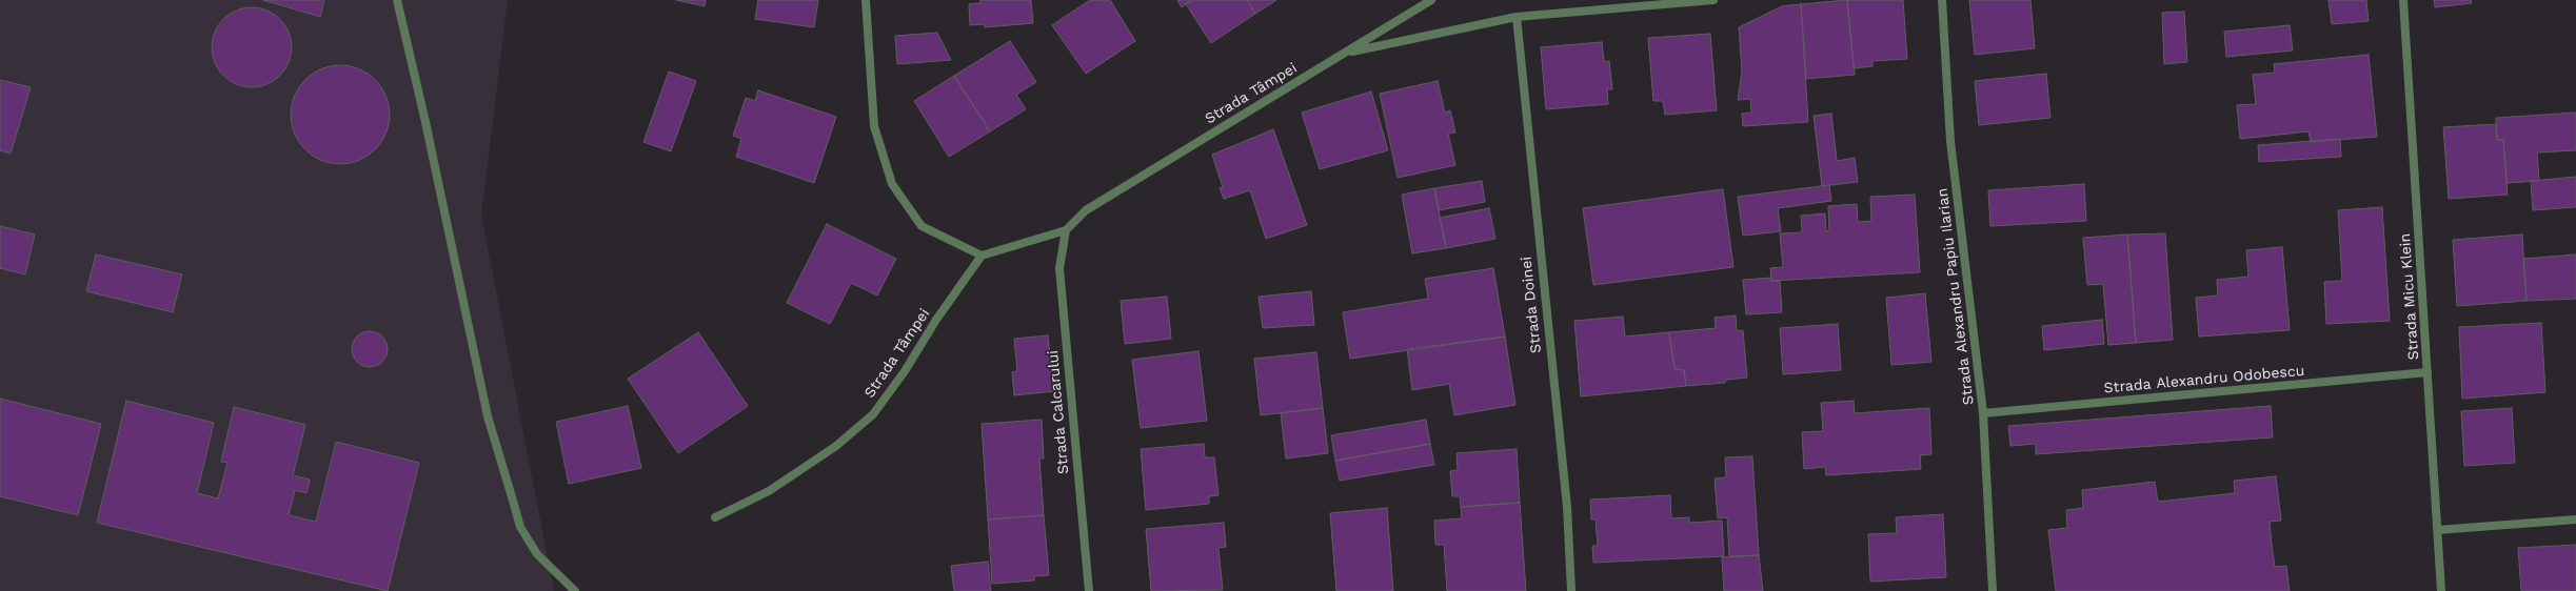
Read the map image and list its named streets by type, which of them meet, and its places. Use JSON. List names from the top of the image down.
{
  "streets": {
    "street": [
      "Strada Tâmpei",
      "Strada Alexandru Papiu Ilarian",
      "Strada Micu Klein",
      "Strada Doinei",
      "Strada Alexandru Odobescu",
      "Strada Calcarului"
    ]
  },
  "crossings": [
    ["Strada Tâmpei", "Strada Calcarului"],
    ["Strada Alexandru Papiu Ilarian", "Strada Alexandru Odobescu"],
    ["Strada Micu Klein", "Strada Alexandru Odobescu"]
  ]
}
